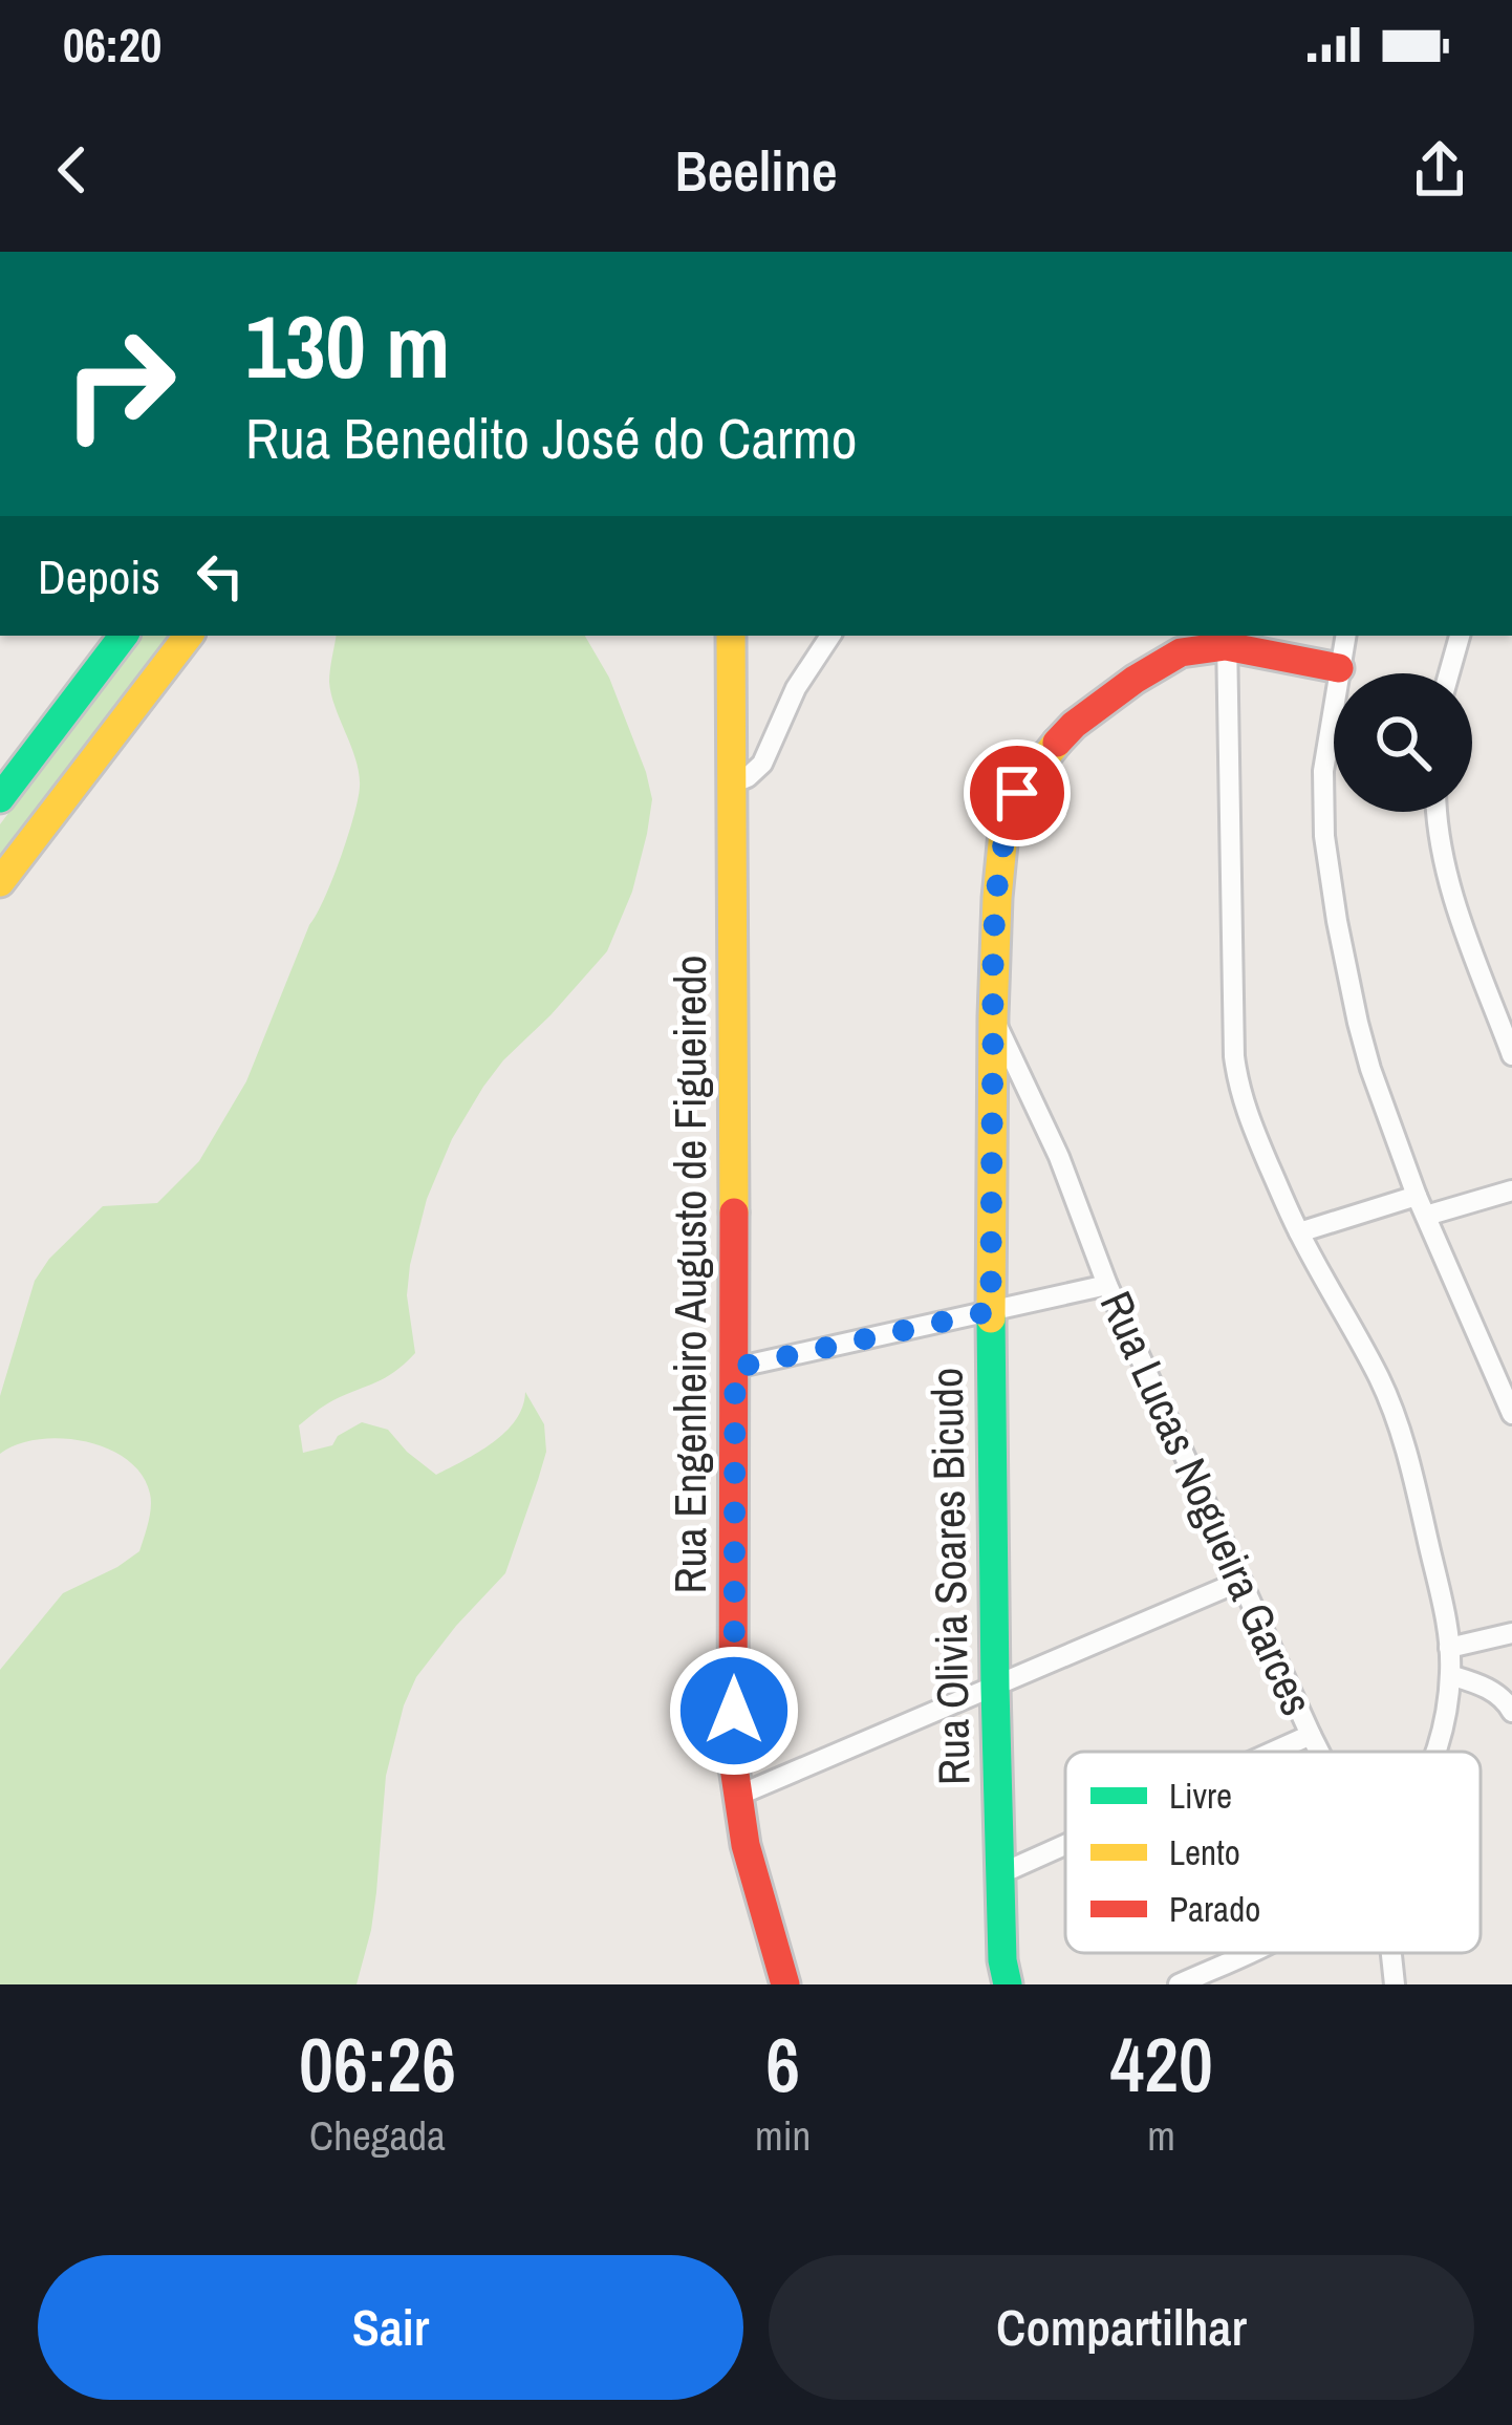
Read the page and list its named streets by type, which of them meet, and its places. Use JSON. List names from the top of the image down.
{
  "streets": {
    "main road": ["Rua Engenheiro Augusto de Figueiredo", "Rua Olivia Soares Bicudo"],
    "street": ["Rua Lucas Nogueira Garces"]
  },
  "crossings": [
    ["Rua Lucas Nogueira Garces", "Rua Olivia Soares Bicudo"]
  ],
  "legend": ["Livre", "Lento", "Parado"],
  "page": {
    "status": "06:20",
    "header": "Beeline",
    "turn": ["130 m", "Rua Benedito José do Carmo"],
    "then": "Depois",
    "eta": [
      "06:26",
      "Chegada",
      "6",
      "min",
      "420",
      "m"
    ],
    "buttons": ["Sair", "Compartilhar"]
  }
}
